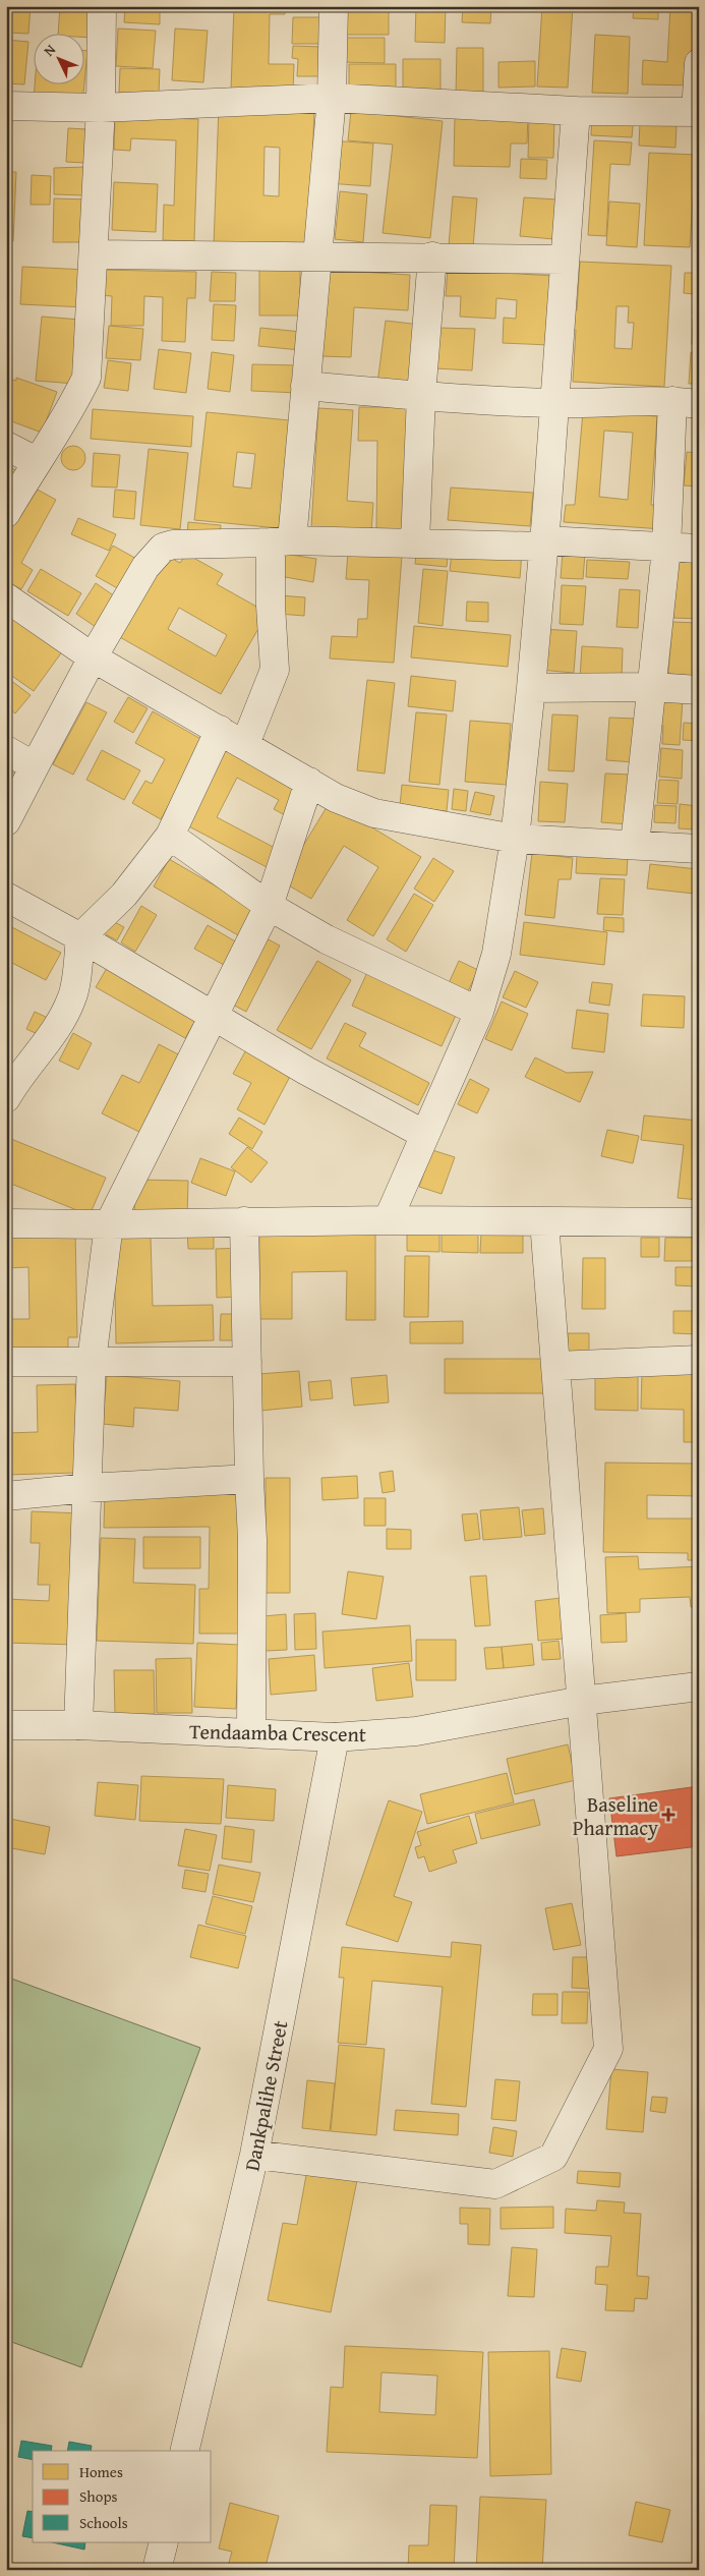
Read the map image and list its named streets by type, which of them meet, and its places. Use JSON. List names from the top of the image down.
{
  "streets": {
    "street": ["Tendaamba Crescent", "Dankpalihe Street"]
  },
  "crossings": [
    ["Tendaamba Crescent", "Dankpalihe Street"]
  ],
  "places": {
    "health": ["Baseline Pharmacy"]
  },
  "legend": ["Homes", "Shops", "Schools"],
  "north": "top left"
}
